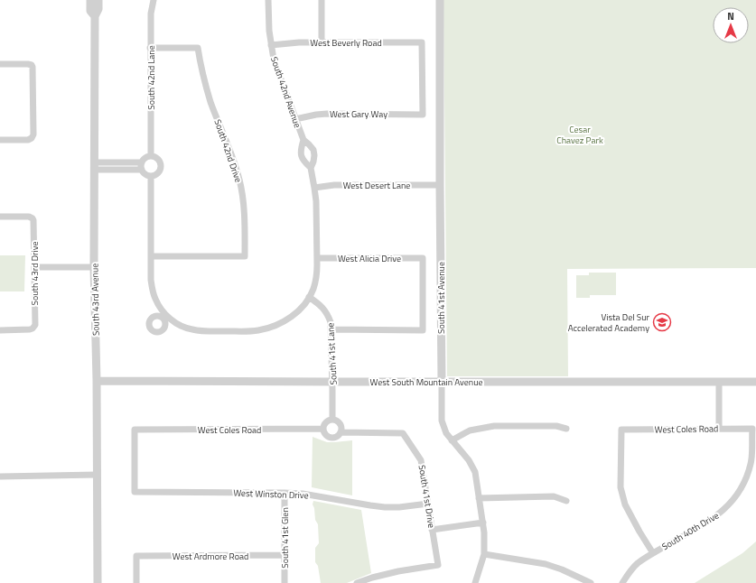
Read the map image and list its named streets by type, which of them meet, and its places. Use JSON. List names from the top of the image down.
{
  "streets": {
    "street": [
      "West Beverly Road",
      "South 42nd Lane",
      "South 42nd Avenue",
      "West Gary Way",
      "South 42nd Drive",
      "West Desert Lane",
      "West Alicia Drive",
      "South 43rd Drive",
      "South 41st Avenue",
      "South 43rd Avenue",
      "South 41st Lane",
      "West South Mountain Avenue",
      "West Coles Road",
      "West Winston Drive",
      "South 41st Drive",
      "South 40th Drive",
      "South 41st Glen",
      "West Ardmore Road"
    ]
  },
  "crossings": [
    ["West Beverly Road", "South 42nd Avenue"],
    ["West Beverly Road", "West Gary Way"],
    ["South 42nd Lane", "South 42nd Drive"],
    ["South 42nd Avenue", "West Gary Way"],
    ["South 42nd Avenue", "South 42nd Drive"],
    ["South 42nd Avenue", "West Desert Lane"],
    ["South 42nd Avenue", "West Alicia Drive"],
    ["South 42nd Avenue", "South 41st Lane"],
    ["West Desert Lane", "South 41st Avenue"],
    ["West Alicia Drive", "South 41st Lane"],
    ["South 41st Avenue", "West South Mountain Avenue"],
    ["South 43rd Avenue", "West South Mountain Avenue"],
    ["South 41st Lane", "West South Mountain Avenue"],
    ["South 41st Lane", "West Coles Road"],
    ["South 41st Lane", "South 41st Drive"],
    ["West Coles Road", "West Winston Drive"],
    ["West Coles Road", "South 41st Drive"],
    ["West Coles Road", "South 40th Drive"],
    ["West Winston Drive", "South 41st Drive"],
    ["West Winston Drive", "South 41st Glen"],
    ["South 41st Glen", "West Ardmore Road"]
  ],
  "parks": ["Cesar Chavez Park"],
  "places": {
    "school or university": ["Vista Del Sur Accelerated Academy"]
  },
  "north": "top"
}
